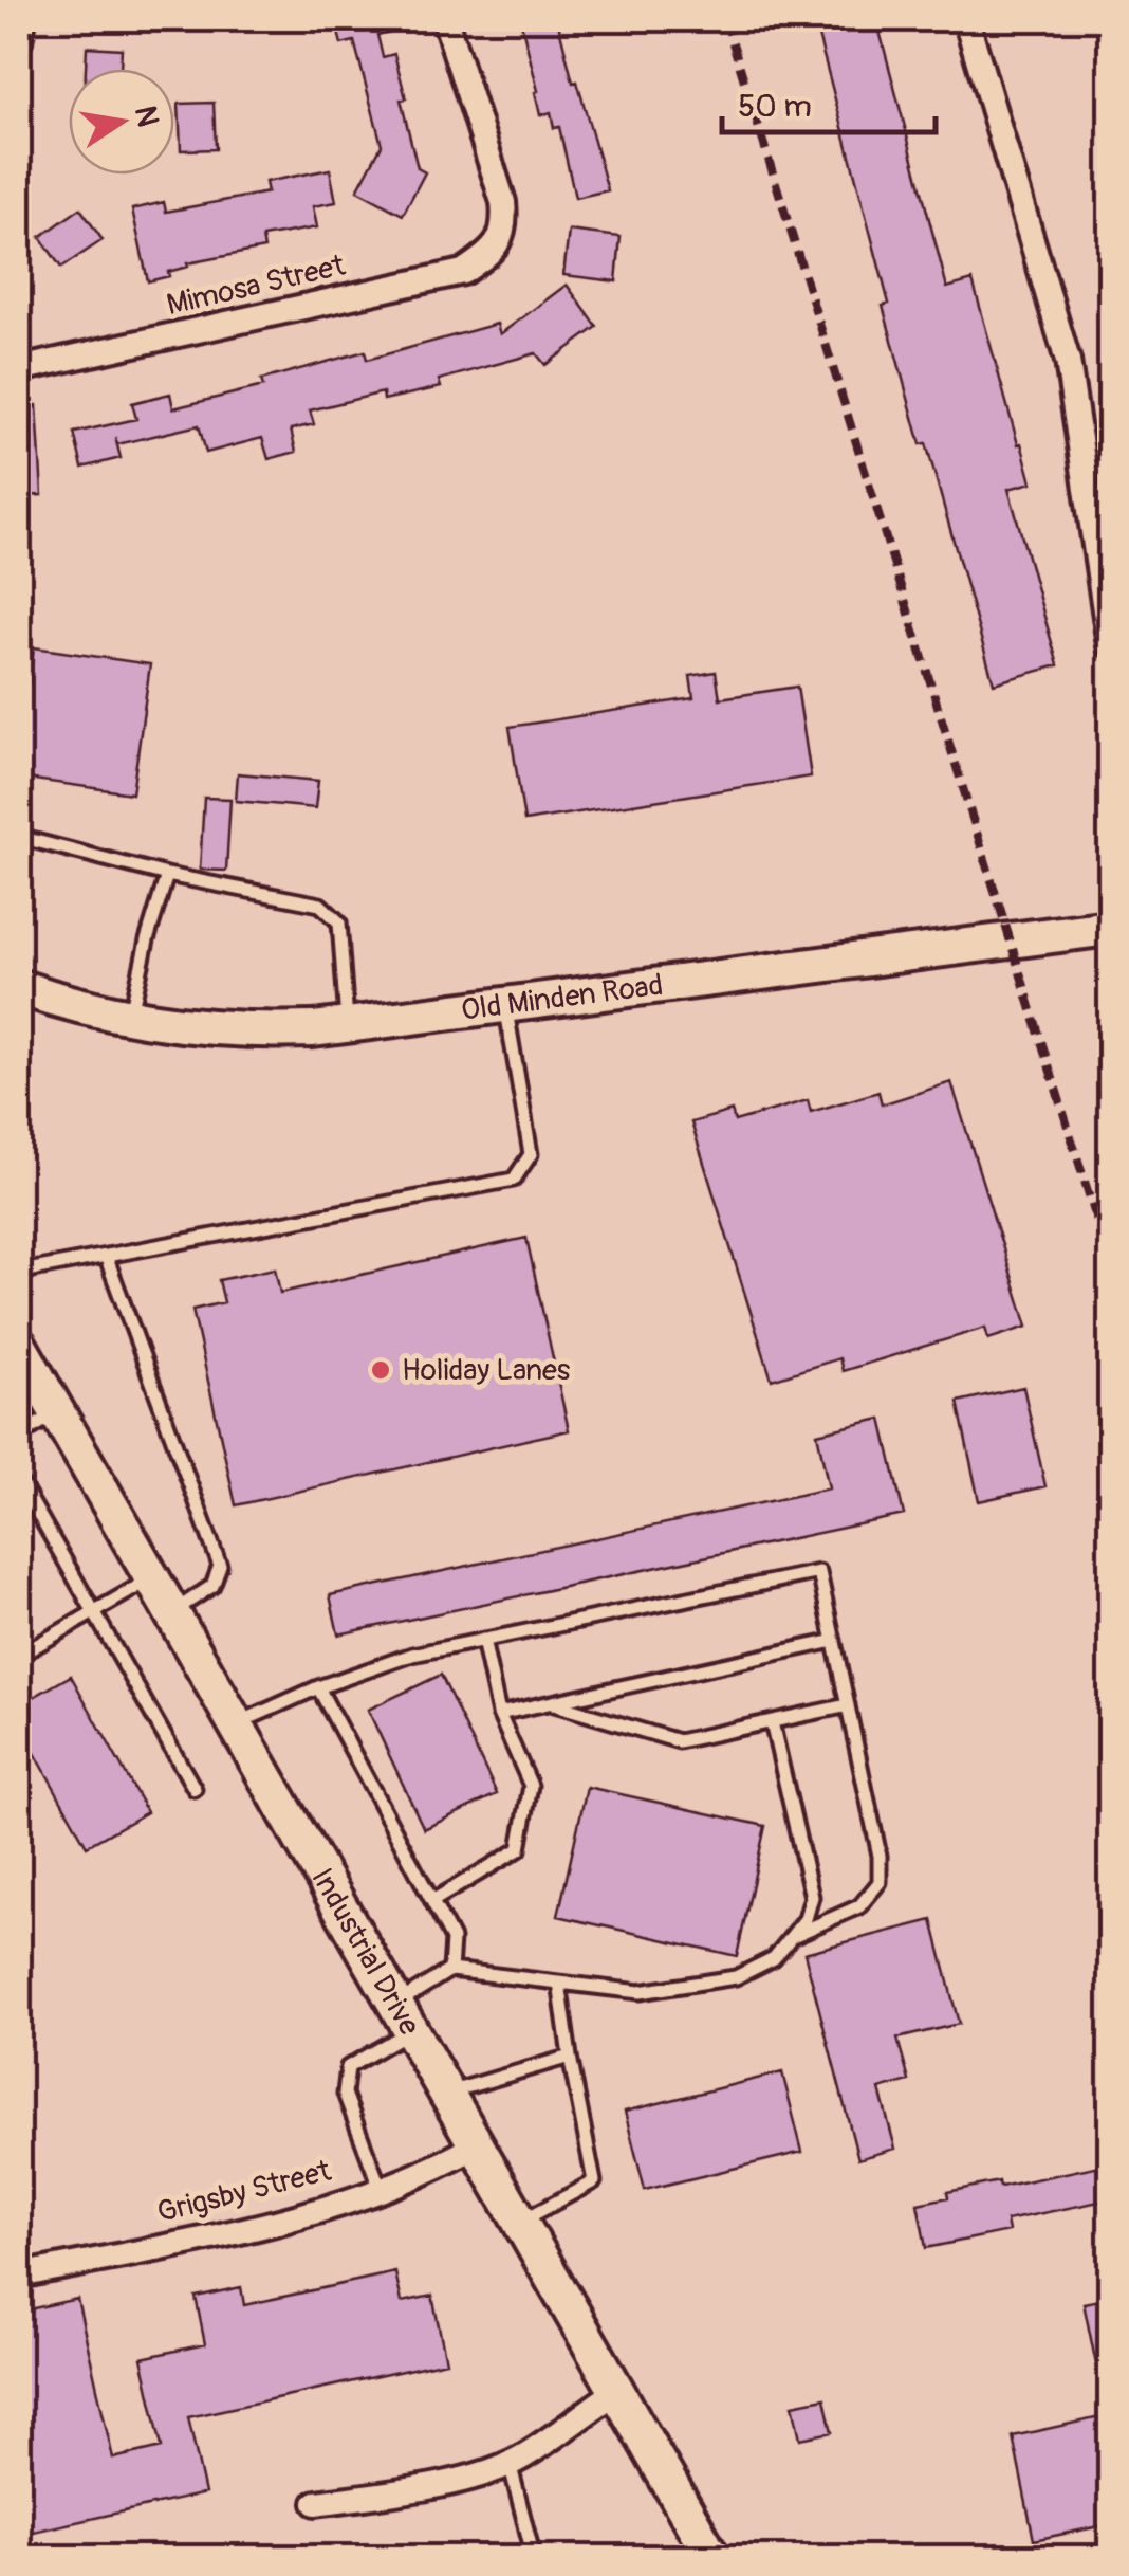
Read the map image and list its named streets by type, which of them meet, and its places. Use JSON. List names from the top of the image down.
{
  "streets": {
    "main road": ["Old Minden Road", "Industrial Drive"],
    "street": ["Mimosa Street", "Grigsby Street"]
  },
  "crossings": [
    ["Industrial Drive", "Grigsby Street"]
  ],
  "places": ["Holiday Lanes"],
  "scale_bar": "50 m",
  "north": "right"
}
